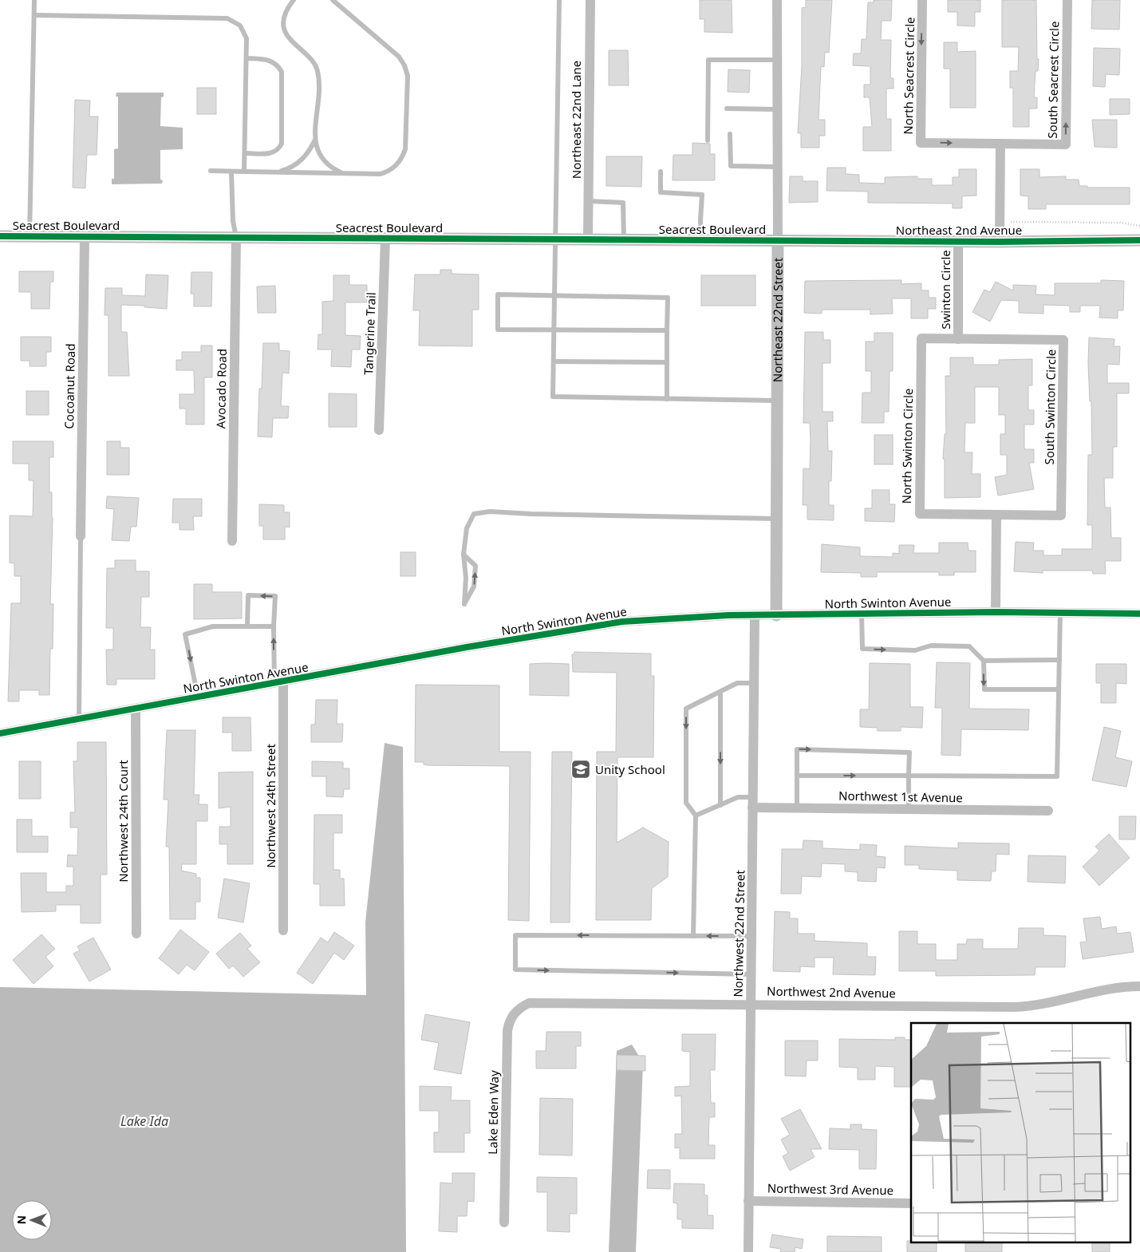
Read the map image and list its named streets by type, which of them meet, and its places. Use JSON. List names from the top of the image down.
{
  "streets": {
    "street": [
      "North Seacrest Circle",
      "South Seacrest Circle",
      "Northeast 22nd Lane",
      "Seacrest Boulevard",
      "Northeast 2nd Avenue",
      "Swinton Circle",
      "Northeast 22nd Street",
      "Tangerine Trail",
      "Cocoanut Road",
      "Avocado Road",
      "South Swinton Circle",
      "North Swinton Circle",
      "North Swinton Avenue",
      "Northwest 1st Avenue",
      "Northwest 24th Street",
      "Northwest 24th Court",
      "Northwest 22nd Street",
      "Northwest 2nd Avenue",
      "Lake Eden Way",
      "Northwest 3rd Avenue"
    ]
  },
  "crossings": [
    ["North Seacrest Circle", "South Seacrest Circle"],
    ["Northeast 22nd Lane", "Seacrest Boulevard"],
    ["Seacrest Boulevard", "Northeast 2nd Avenue"],
    ["Seacrest Boulevard", "Northeast 22nd Street"],
    ["Seacrest Boulevard", "Tangerine Trail"],
    ["Seacrest Boulevard", "Cocoanut Road"],
    ["Seacrest Boulevard", "Avocado Road"],
    ["Northeast 2nd Avenue", "Swinton Circle"],
    ["Northeast 2nd Avenue", "Northeast 22nd Street"],
    ["Swinton Circle", "South Swinton Circle"],
    ["Swinton Circle", "North Swinton Circle"],
    ["Northeast 22nd Street", "North Swinton Avenue"],
    ["South Swinton Circle", "North Swinton Circle"],
    ["North Swinton Avenue", "Northwest 24th Street"],
    ["North Swinton Avenue", "Northwest 24th Court"],
    ["North Swinton Avenue", "Northwest 22nd Street"],
    ["Northwest 1st Avenue", "Northwest 22nd Street"],
    ["Northwest 22nd Street", "Northwest 2nd Avenue"],
    ["Northwest 22nd Street", "Northwest 3rd Avenue"],
    ["Northwest 2nd Avenue", "Lake Eden Way"]
  ],
  "water": ["Lake Ida"],
  "places": {
    "school or university": ["Unity School"]
  },
  "north": "left"
}
